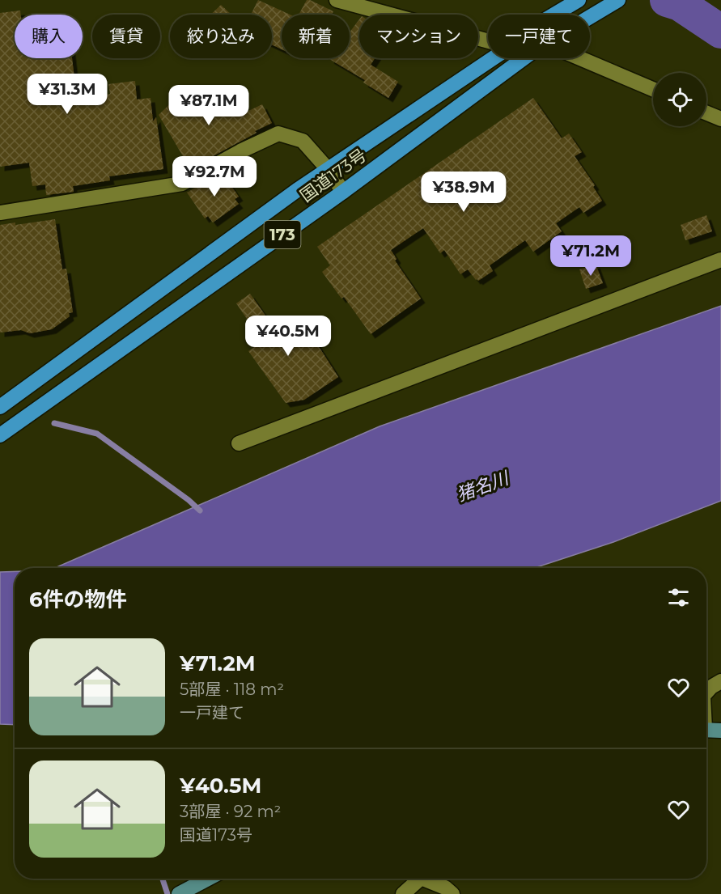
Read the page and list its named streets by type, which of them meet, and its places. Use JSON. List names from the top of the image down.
{
  "streets": {
    "highway": ["国道173号", "173"]
  },
  "water": ["猪名川"],
  "page": {
    "chip": [
      "購入",
      "賃貸",
      "絞り込み",
      "新着",
      "マンション",
      "一戸建て"
    ],
    "price": [
      "¥31.3M",
      "¥87.1M",
      "¥92.7M",
      "¥38.9M",
      "¥71.2M",
      "¥40.5M"
    ],
    "heading": "6件の物件",
    "list": [
      {
        "name": "¥71.2M",
        "note": "5部屋 · 118 m² · 一戸建て"
      },
      {
        "name": "¥40.5M",
        "note": "3部屋 · 92 m² · 国道173号"
      }
    ]
  }
}
